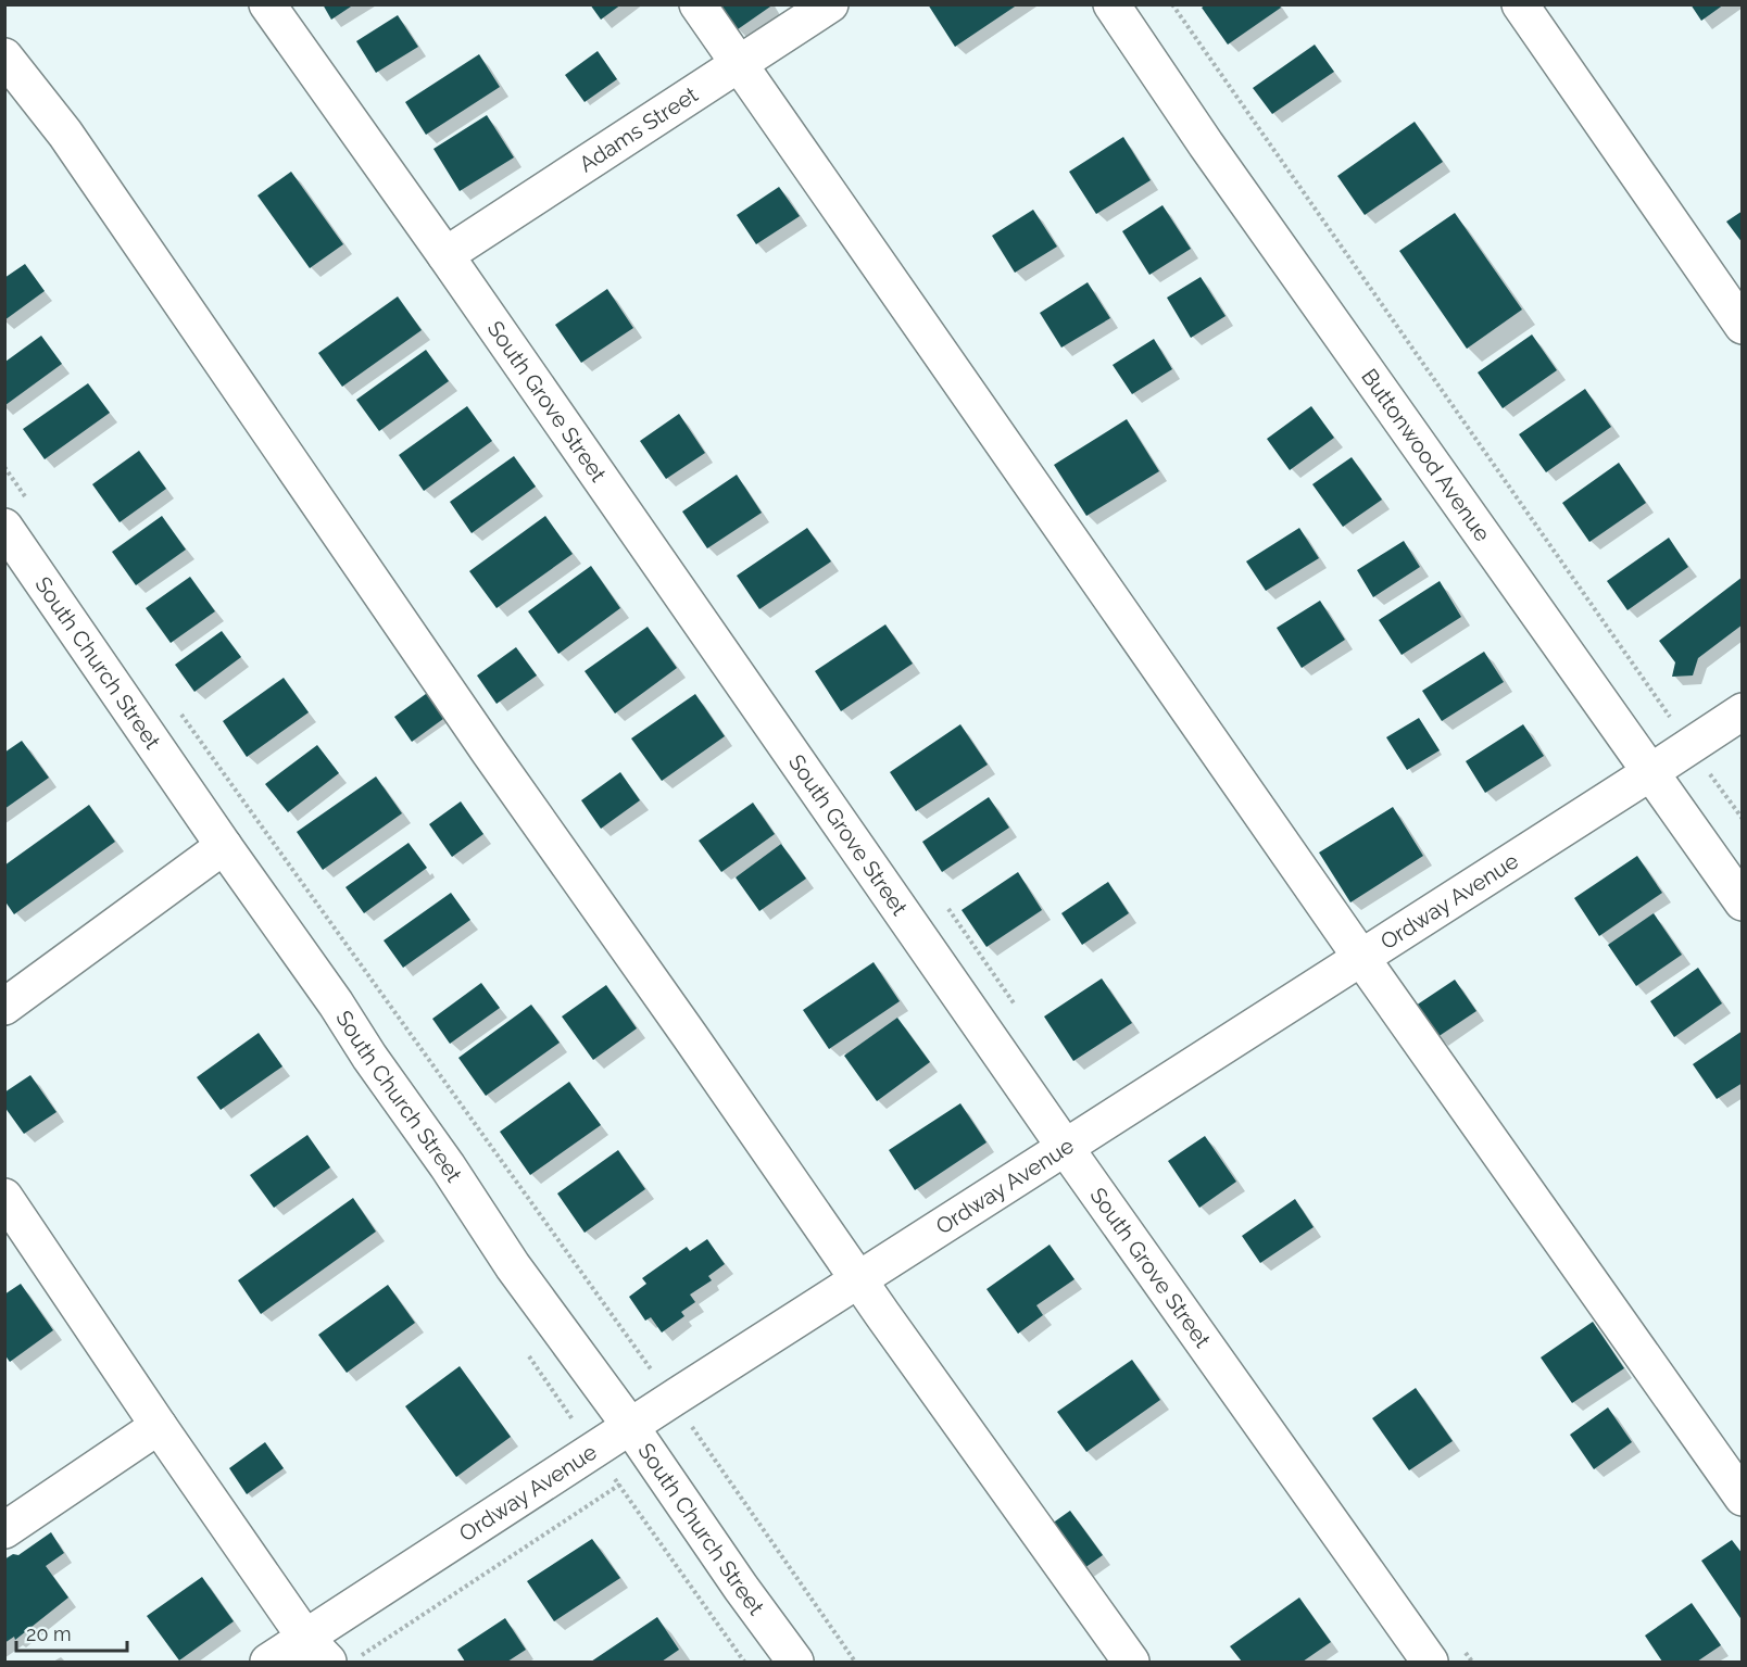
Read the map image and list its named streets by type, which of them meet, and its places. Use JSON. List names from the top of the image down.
{
  "streets": {
    "street": [
      "Adams Street",
      "South Grove Street",
      "Buttonwood Avenue",
      "South Church Street",
      "Ordway Avenue"
    ]
  },
  "crossings": [
    ["Adams Street", "South Grove Street"],
    ["South Grove Street", "Ordway Avenue"],
    ["Buttonwood Avenue", "Ordway Avenue"],
    ["South Church Street", "Ordway Avenue"]
  ],
  "scale_bar": "20 m"
}
